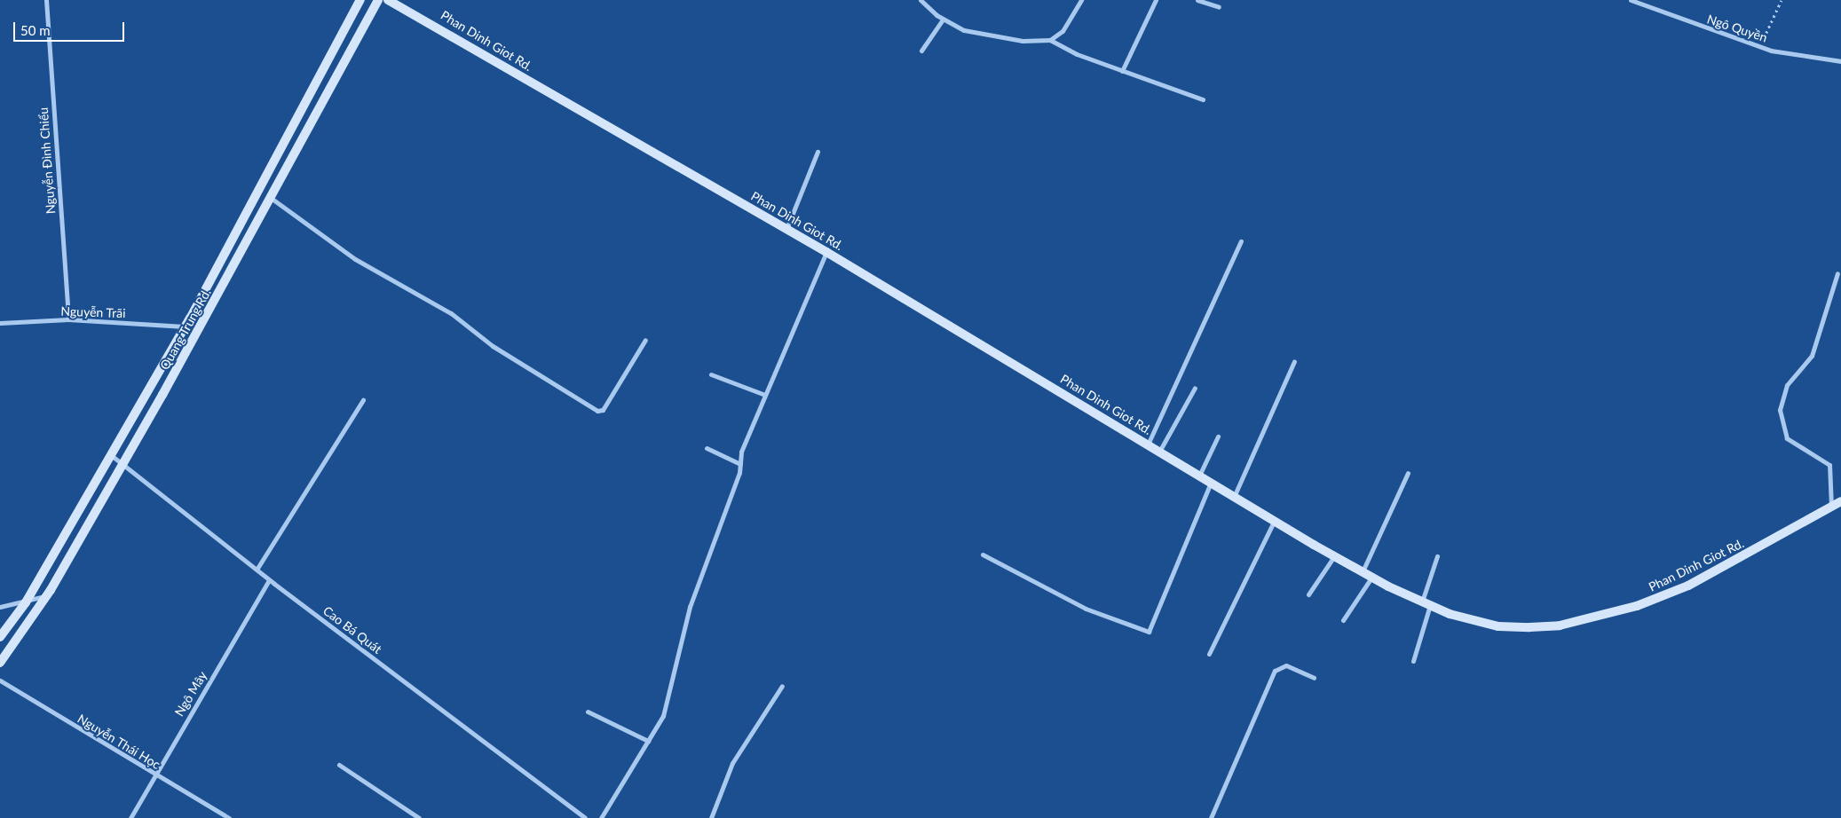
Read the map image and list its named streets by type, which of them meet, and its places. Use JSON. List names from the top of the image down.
{
  "streets": {
    "main road": ["Phan Dinh Giot Rd.", "Quang Trung Rd."],
    "street": [
      "Ngô Quyền",
      "Nguyễn Đình Chiểu",
      "Nguyễn Trãi",
      "Cao Bá Quát",
      "Ngô Mây",
      "Nguyễn Thái Học"
    ]
  },
  "crossings": [
    ["Nguyễn Đình Chiểu", "Nguyễn Trãi"],
    ["Nguyễn Trãi", "Quang Trung Rd."],
    ["Quang Trung Rd.", "Cao Bá Quát"],
    ["Cao Bá Quát", "Ngô Mây"],
    ["Ngô Mây", "Nguyễn Thái Học"]
  ],
  "scale_bar": "50 m"
}
